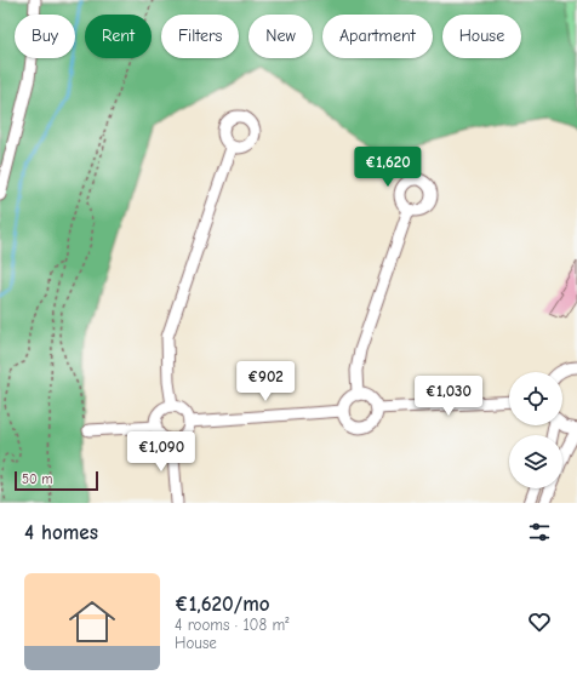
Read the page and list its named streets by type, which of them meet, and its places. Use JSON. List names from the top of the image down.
{
  "scale_bar": "50 m",
  "page": {
    "chip": [
      "Buy",
      "Rent",
      "Filters",
      "New",
      "Apartment",
      "House"
    ],
    "price": [
      "€1,620",
      "€902",
      "€1,030",
      "€1,090"
    ],
    "scale": "50 m",
    "heading": "4 homes",
    "list": [
      {
        "name": "€1,620/mo",
        "note": "4 rooms · 108 m² · House"
      }
    ]
  }
}
